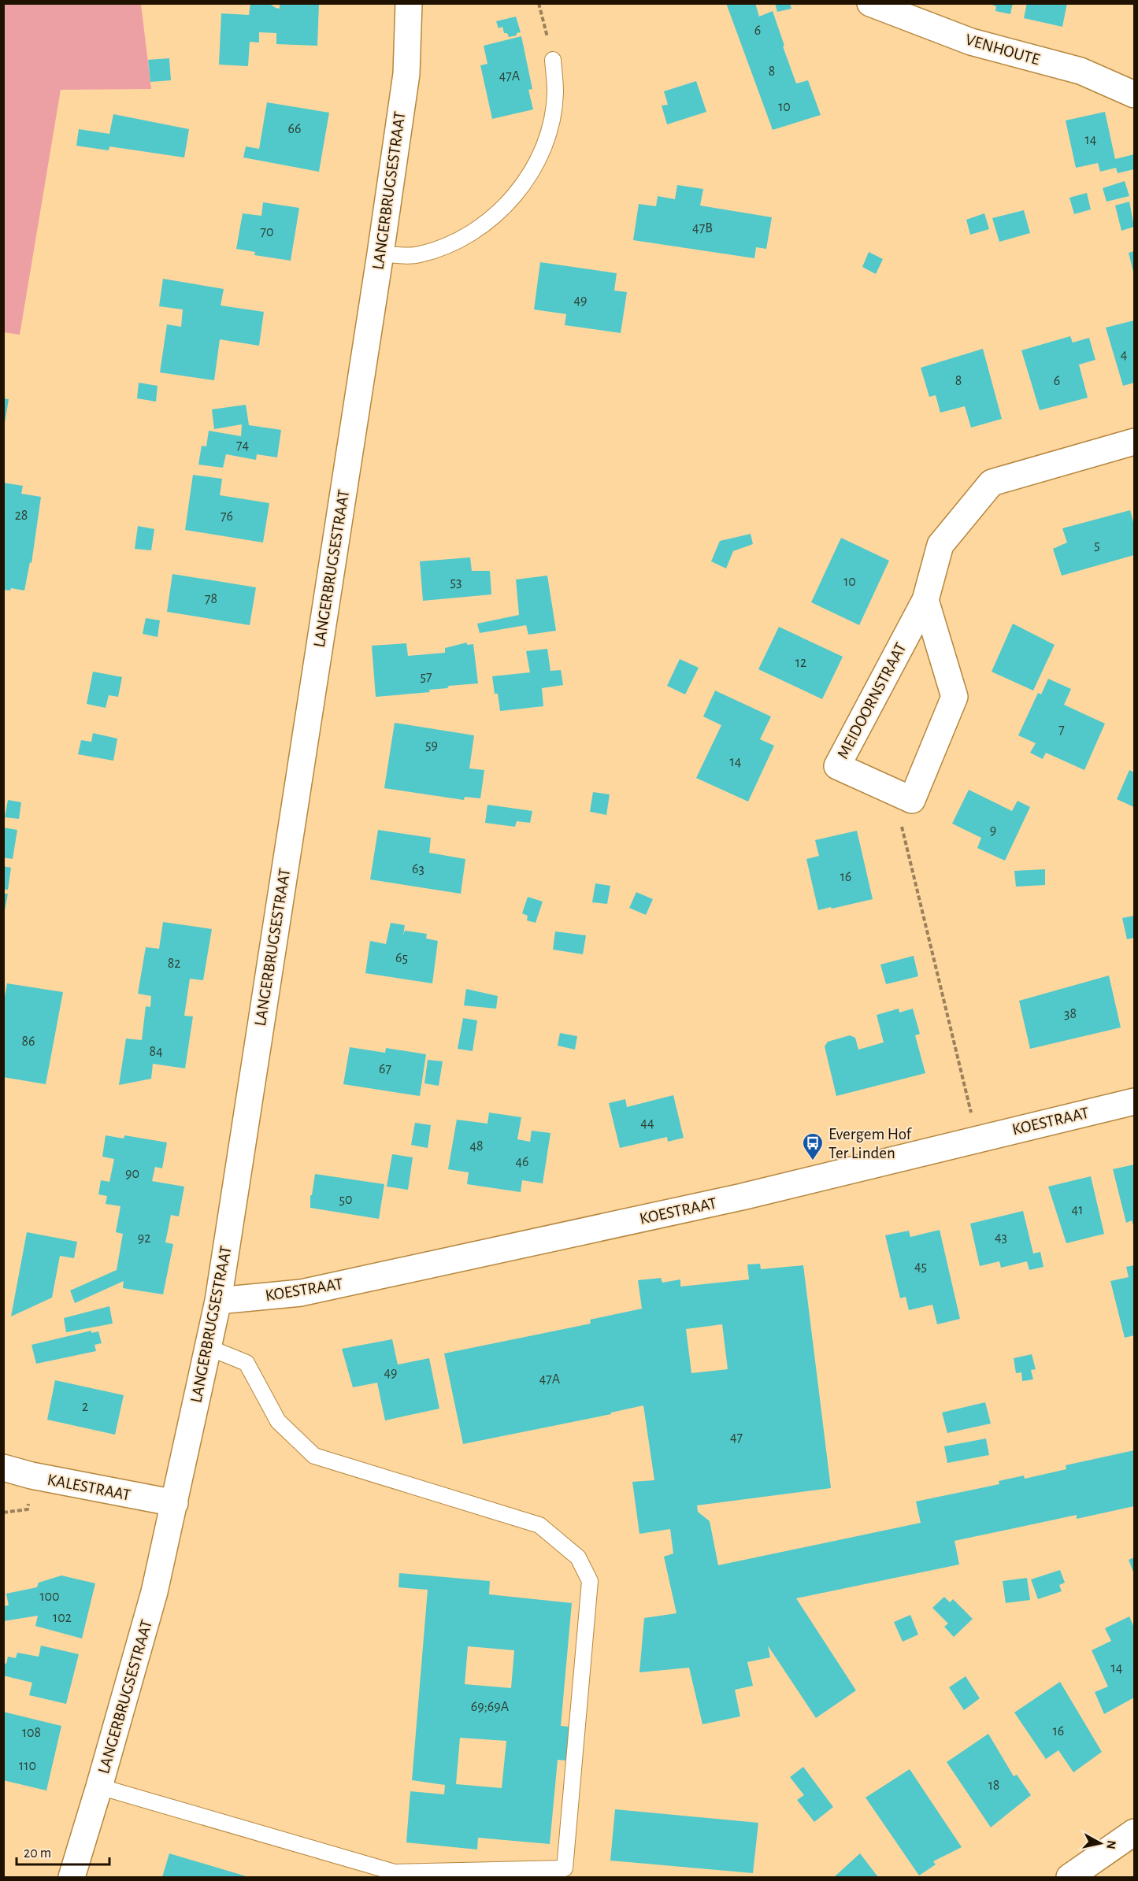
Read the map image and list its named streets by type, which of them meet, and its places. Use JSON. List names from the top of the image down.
{
  "streets": {
    "street": [
      "VENHOUTE",
      "LANGERBRUGSESTRAAT",
      "MEIDOORNSTRAAT",
      "KOESTRAAT",
      "KALESTRAAT"
    ]
  },
  "crossings": [
    ["LANGERBRUGSESTRAAT", "KOESTRAAT"],
    ["LANGERBRUGSESTRAAT", "KALESTRAAT"]
  ],
  "places": {
    "bus stop": ["Evergem Hof Ter Linden"]
  },
  "house_numbers": [
    "6",
    "8",
    "47A",
    "10",
    "66",
    "14",
    "47B",
    "70",
    "49",
    "4",
    "8",
    "6",
    "74",
    "28",
    "76",
    "5",
    "10",
    "53",
    "78",
    "12",
    "57",
    "7",
    "59",
    "14",
    "9",
    "63",
    "16",
    "65",
    "82",
    "38",
    "86",
    "84",
    "67",
    "44",
    "48",
    "46",
    "90",
    "50",
    "41",
    "43",
    "92",
    "45",
    "49",
    "47A",
    "2",
    "47",
    "100",
    "102",
    "14",
    "69;69A",
    "16",
    "108",
    "110",
    "18"
  ],
  "scale_bar": "20 m",
  "north": "right"
}
